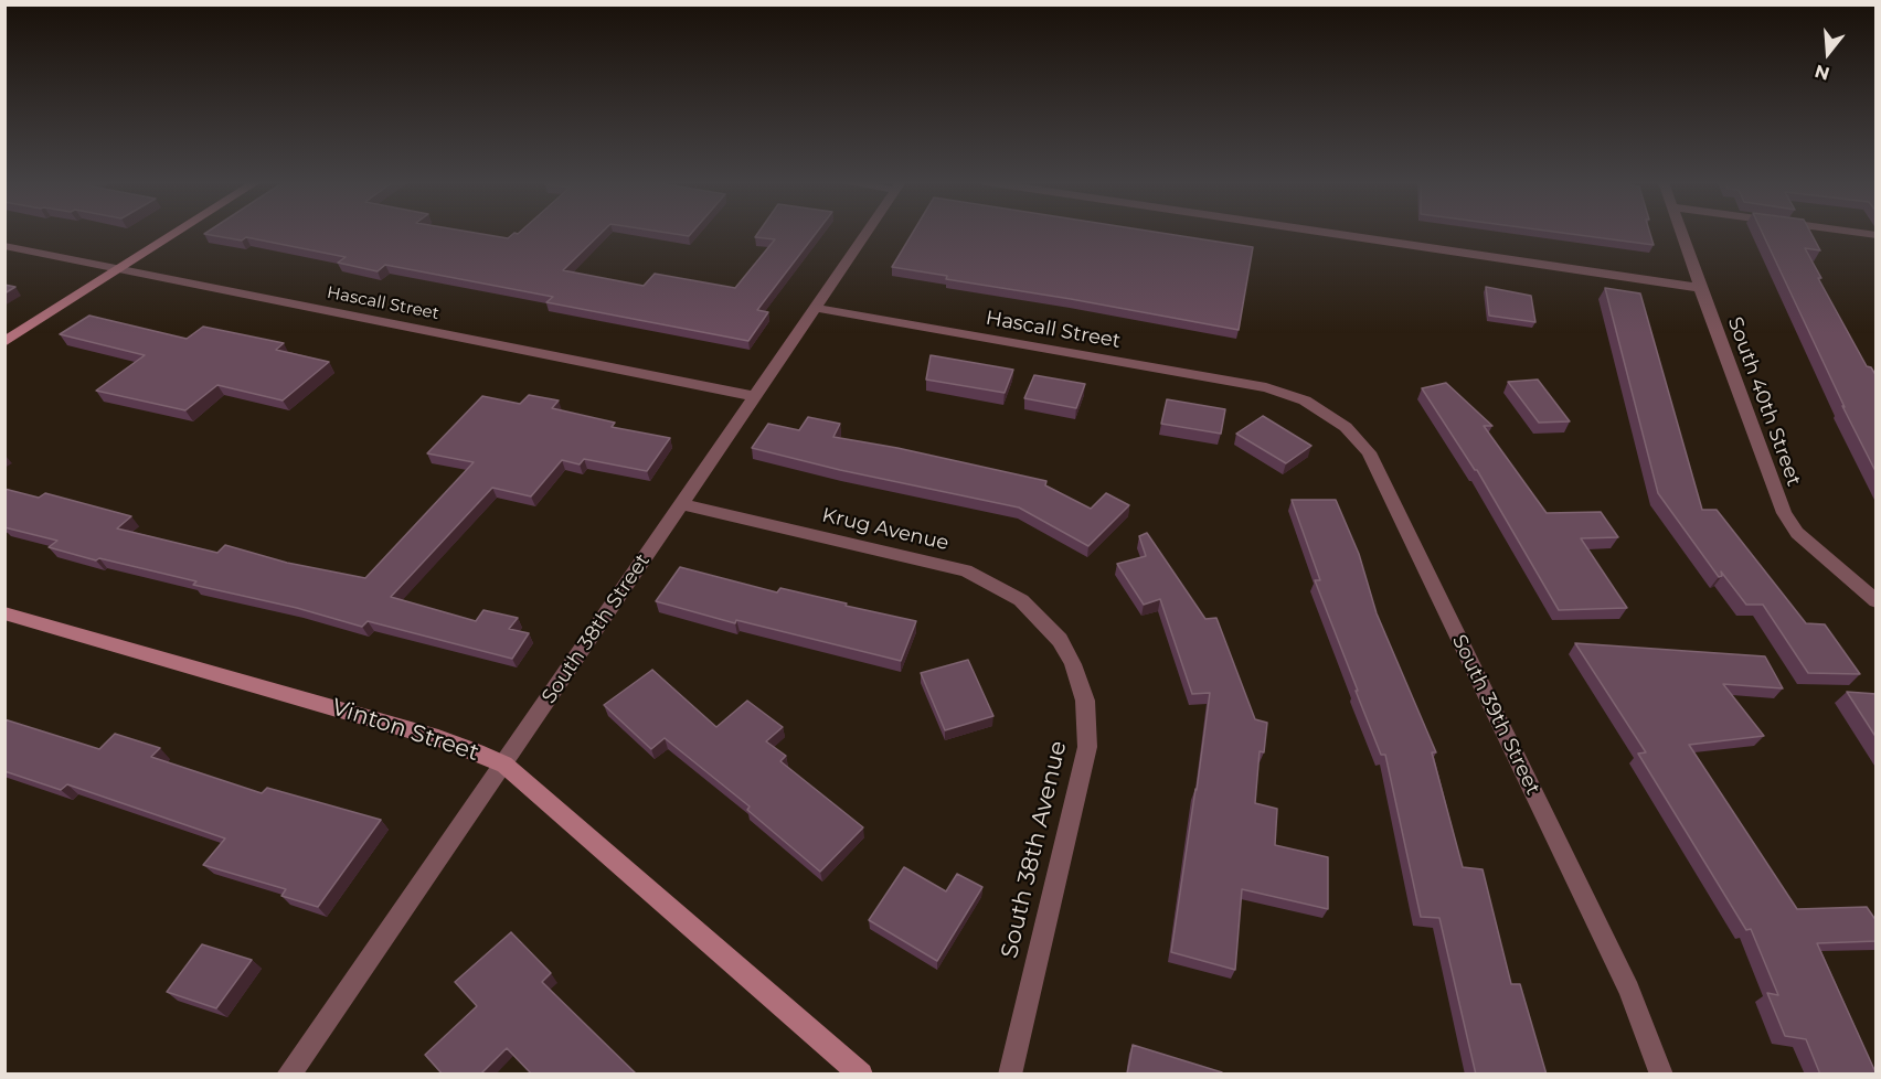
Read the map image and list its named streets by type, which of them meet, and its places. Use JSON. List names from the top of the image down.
{
  "streets": {
    "street": [
      "Hascall Street",
      "South 40th Street",
      "Krug Avenue",
      "South 38th Street",
      "South 39th Street",
      "Vinton Street",
      "South 38th Avenue"
    ]
  },
  "crossings": [
    ["Hascall Street", "South 38th Street"],
    ["Hascall Street", "South 39th Street"],
    ["Krug Avenue", "South 38th Street"],
    ["Krug Avenue", "South 38th Avenue"],
    ["South 38th Street", "Vinton Street"]
  ],
  "north": "bottom"
}
